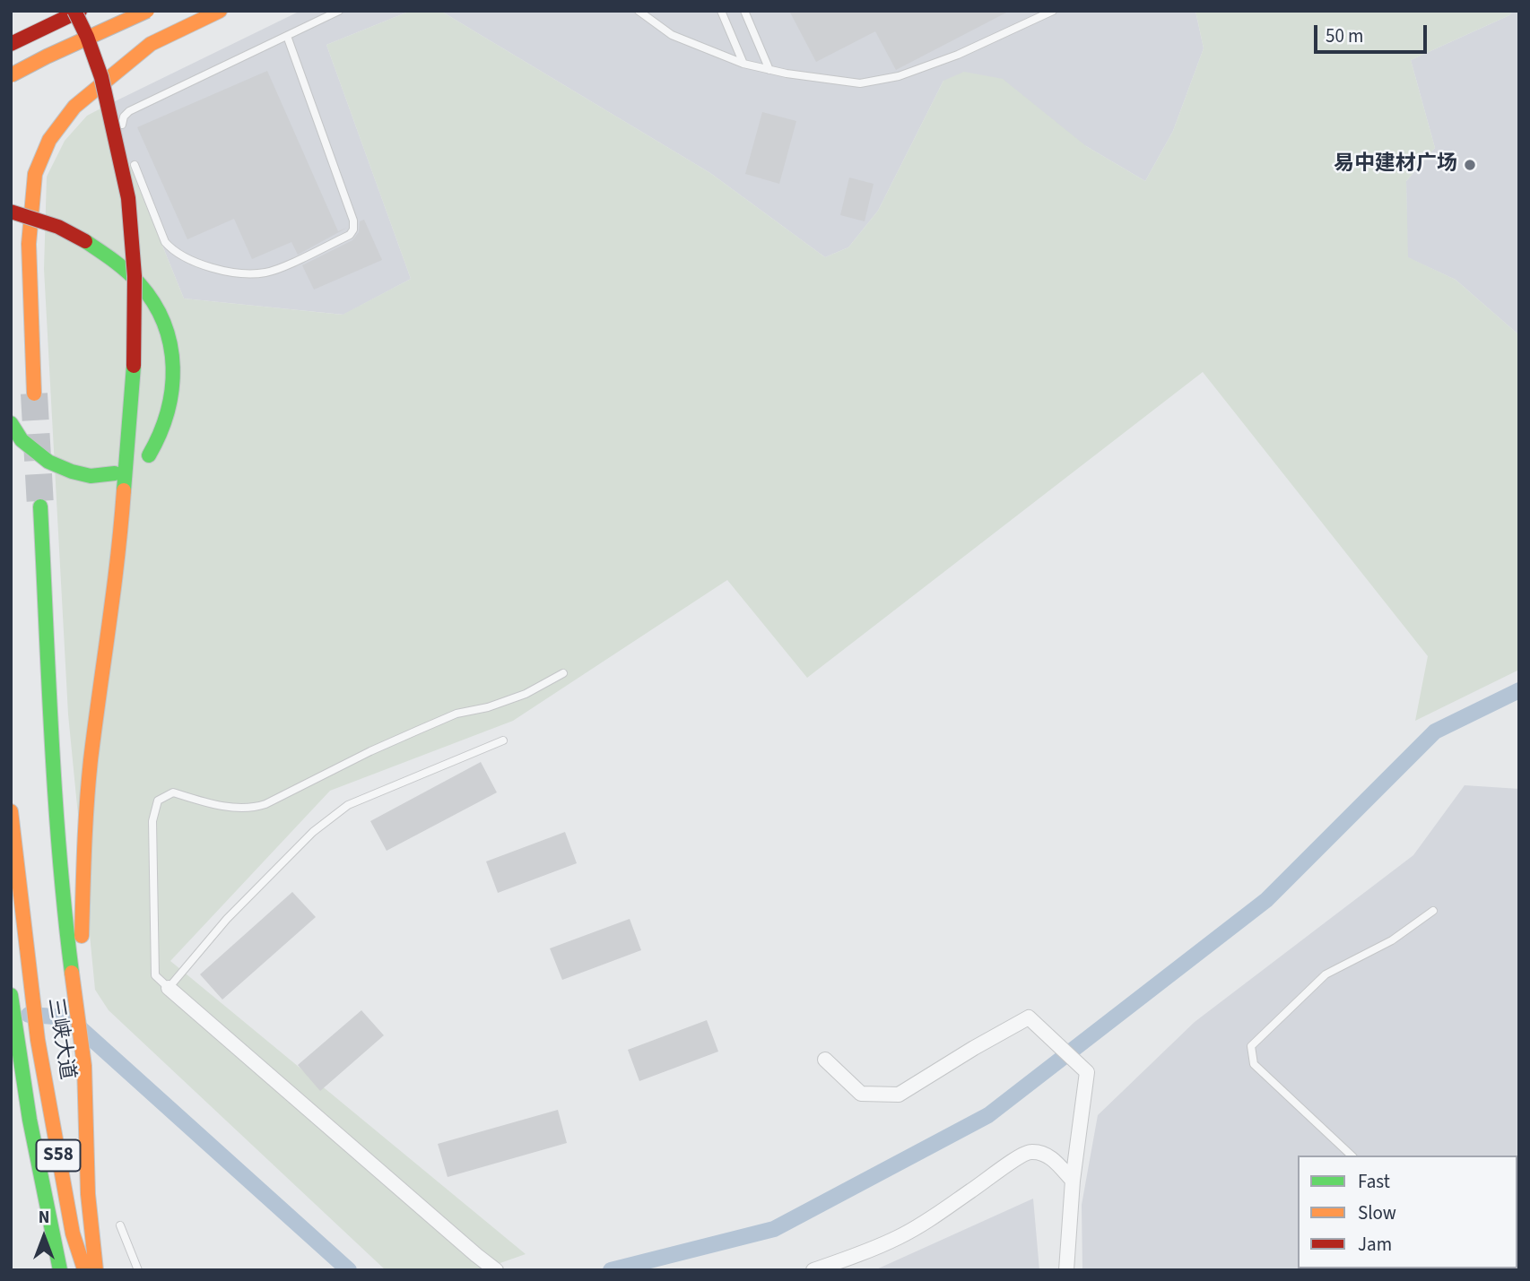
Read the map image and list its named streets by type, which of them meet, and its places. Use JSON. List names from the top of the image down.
{
  "streets": {
    "main road": ["三峡大道", "S58"]
  },
  "places": ["易中建材广场"],
  "legend": ["Fast", "Slow", "Jam"],
  "scale_bar": "50 m",
  "north": "top"
}
